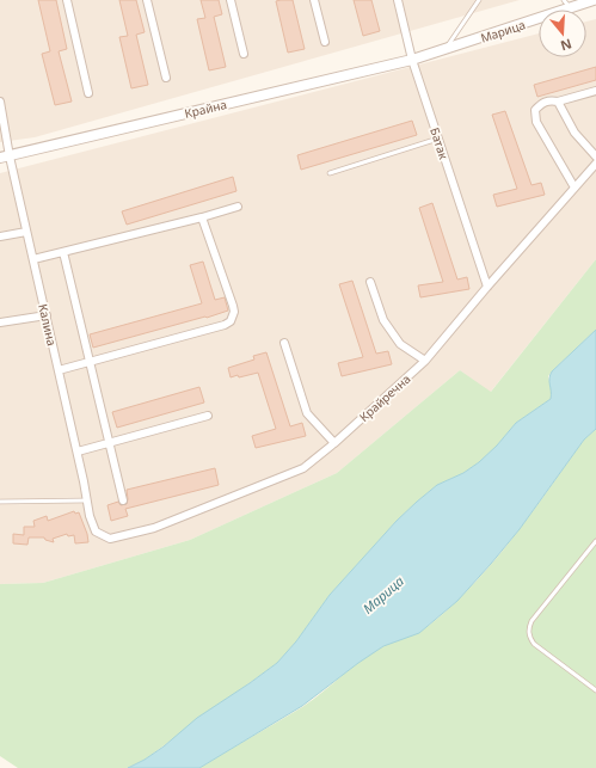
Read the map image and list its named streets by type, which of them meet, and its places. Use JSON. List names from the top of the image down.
{
  "streets": {
    "street": [
      "Марица",
      "Крайна",
      "Батак",
      "Калина",
      "Крайречна"
    ]
  },
  "crossings": [
    ["Марица", "Крайна"],
    ["Марица", "Батак"],
    ["Крайна", "Батак"],
    ["Крайна", "Калина"],
    ["Батак", "Крайречна"],
    ["Калина", "Крайречна"]
  ],
  "water": ["Марица"],
  "north": "bottom"
}
